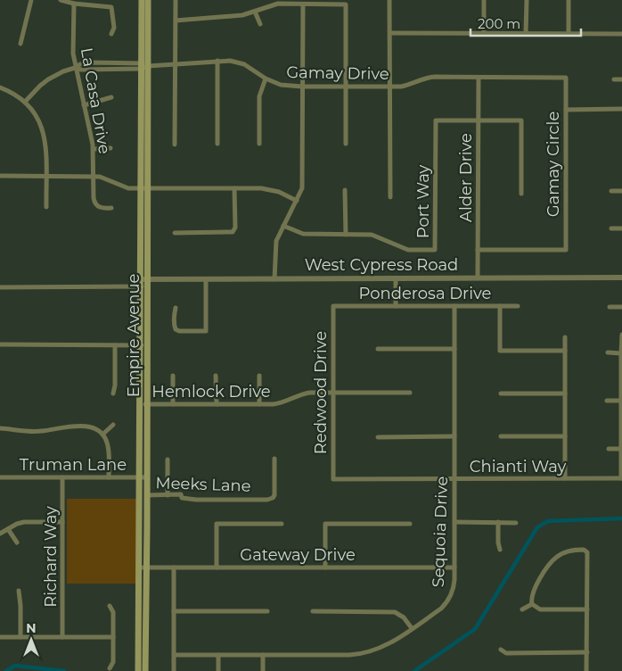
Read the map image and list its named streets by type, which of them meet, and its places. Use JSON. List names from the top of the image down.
{
  "streets": {
    "main road": ["Empire Avenue"],
    "street": [
      "Gamay Drive",
      "La Casa Drive",
      "Gamay Circle",
      "Alder Drive",
      "Port Way",
      "West Cypress Road",
      "Ponderosa Drive",
      "Hemlock Drive",
      "Redwood Drive",
      "Truman Lane",
      "Chianti Way",
      "Meeks Lane",
      "Sequoia Drive",
      "Gateway Drive",
      "Richard Way"
    ]
  },
  "crossings": [
    ["Gamay Drive", "La Casa Drive"],
    ["Gamay Drive", "Gamay Circle"],
    ["Gamay Drive", "Alder Drive"],
    ["Gamay Drive", "Empire Avenue"],
    ["Gamay Circle", "Alder Drive"],
    ["Alder Drive", "Port Way"],
    ["Alder Drive", "West Cypress Road"],
    ["West Cypress Road", "Empire Avenue"],
    ["Ponderosa Drive", "Redwood Drive"],
    ["Ponderosa Drive", "Sequoia Drive"],
    ["Empire Avenue", "Hemlock Drive"],
    ["Empire Avenue", "Truman Lane"],
    ["Empire Avenue", "Meeks Lane"],
    ["Empire Avenue", "Gateway Drive"],
    ["Hemlock Drive", "Redwood Drive"],
    ["Redwood Drive", "Chianti Way"],
    ["Truman Lane", "Richard Way"],
    ["Chianti Way", "Sequoia Drive"],
    ["Sequoia Drive", "Gateway Drive"]
  ],
  "scale_bar": "200 m",
  "north": "top"
}
